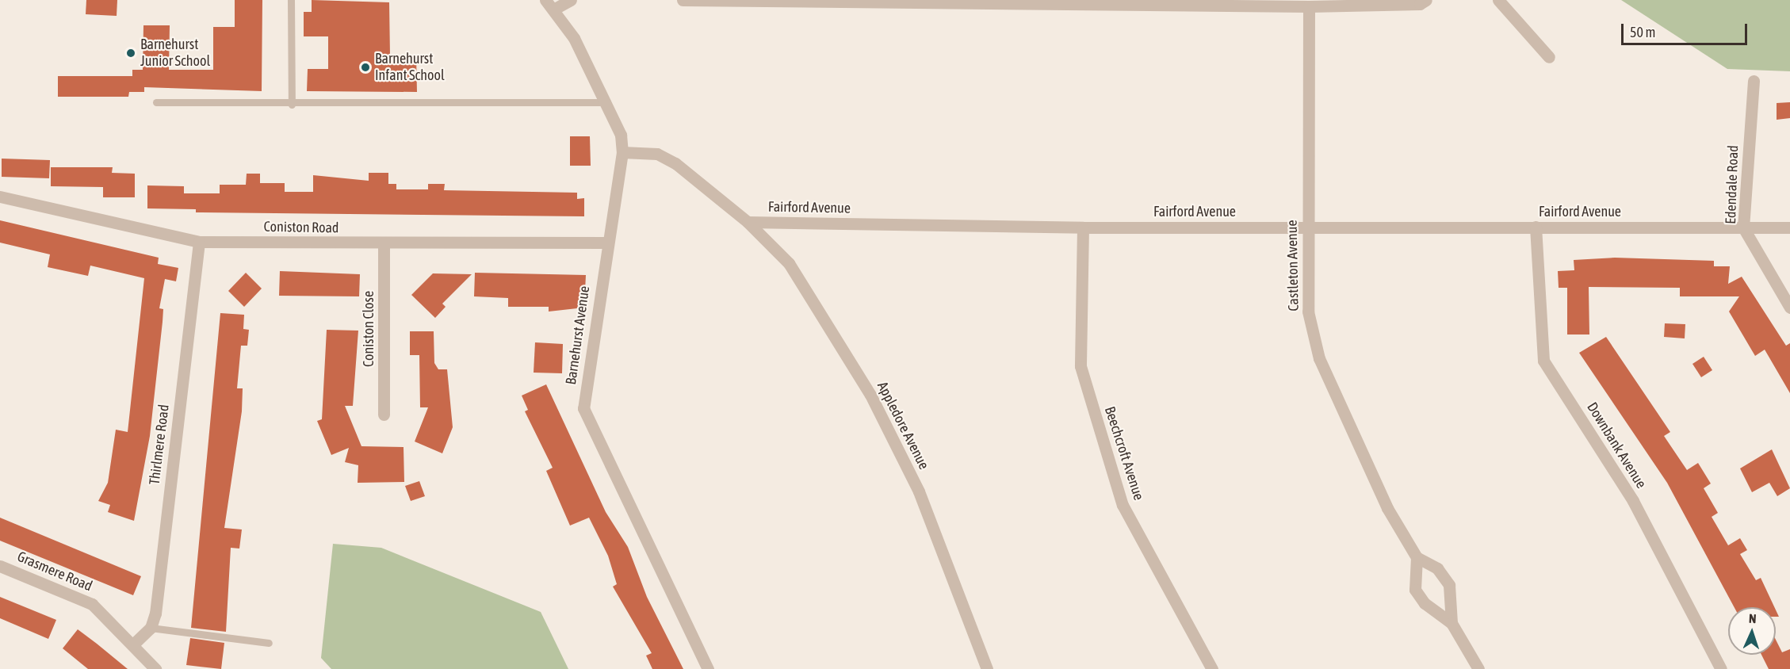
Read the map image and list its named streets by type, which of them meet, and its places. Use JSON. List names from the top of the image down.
{
  "streets": {
    "street": [
      "Edendale Road",
      "Fairford Avenue",
      "Coniston Road",
      "Castleton Avenue",
      "Coniston Close",
      "Barnehurst Avenue",
      "Appledore Avenue",
      "Thirlmere Road",
      "Downbank Avenue",
      "Beechcroft Avenue",
      "Grasmere Road"
    ]
  },
  "crossings": [
    ["Edendale Road", "Fairford Avenue"],
    ["Fairford Avenue", "Castleton Avenue"],
    ["Fairford Avenue", "Appledore Avenue"],
    ["Fairford Avenue", "Downbank Avenue"],
    ["Fairford Avenue", "Beechcroft Avenue"],
    ["Coniston Road", "Coniston Close"],
    ["Coniston Road", "Barnehurst Avenue"],
    ["Coniston Road", "Thirlmere Road"]
  ],
  "places": ["Barnehurst Junior School", "Barnehurst Infant School"],
  "scale_bar": "50 m",
  "north": "top"
}
